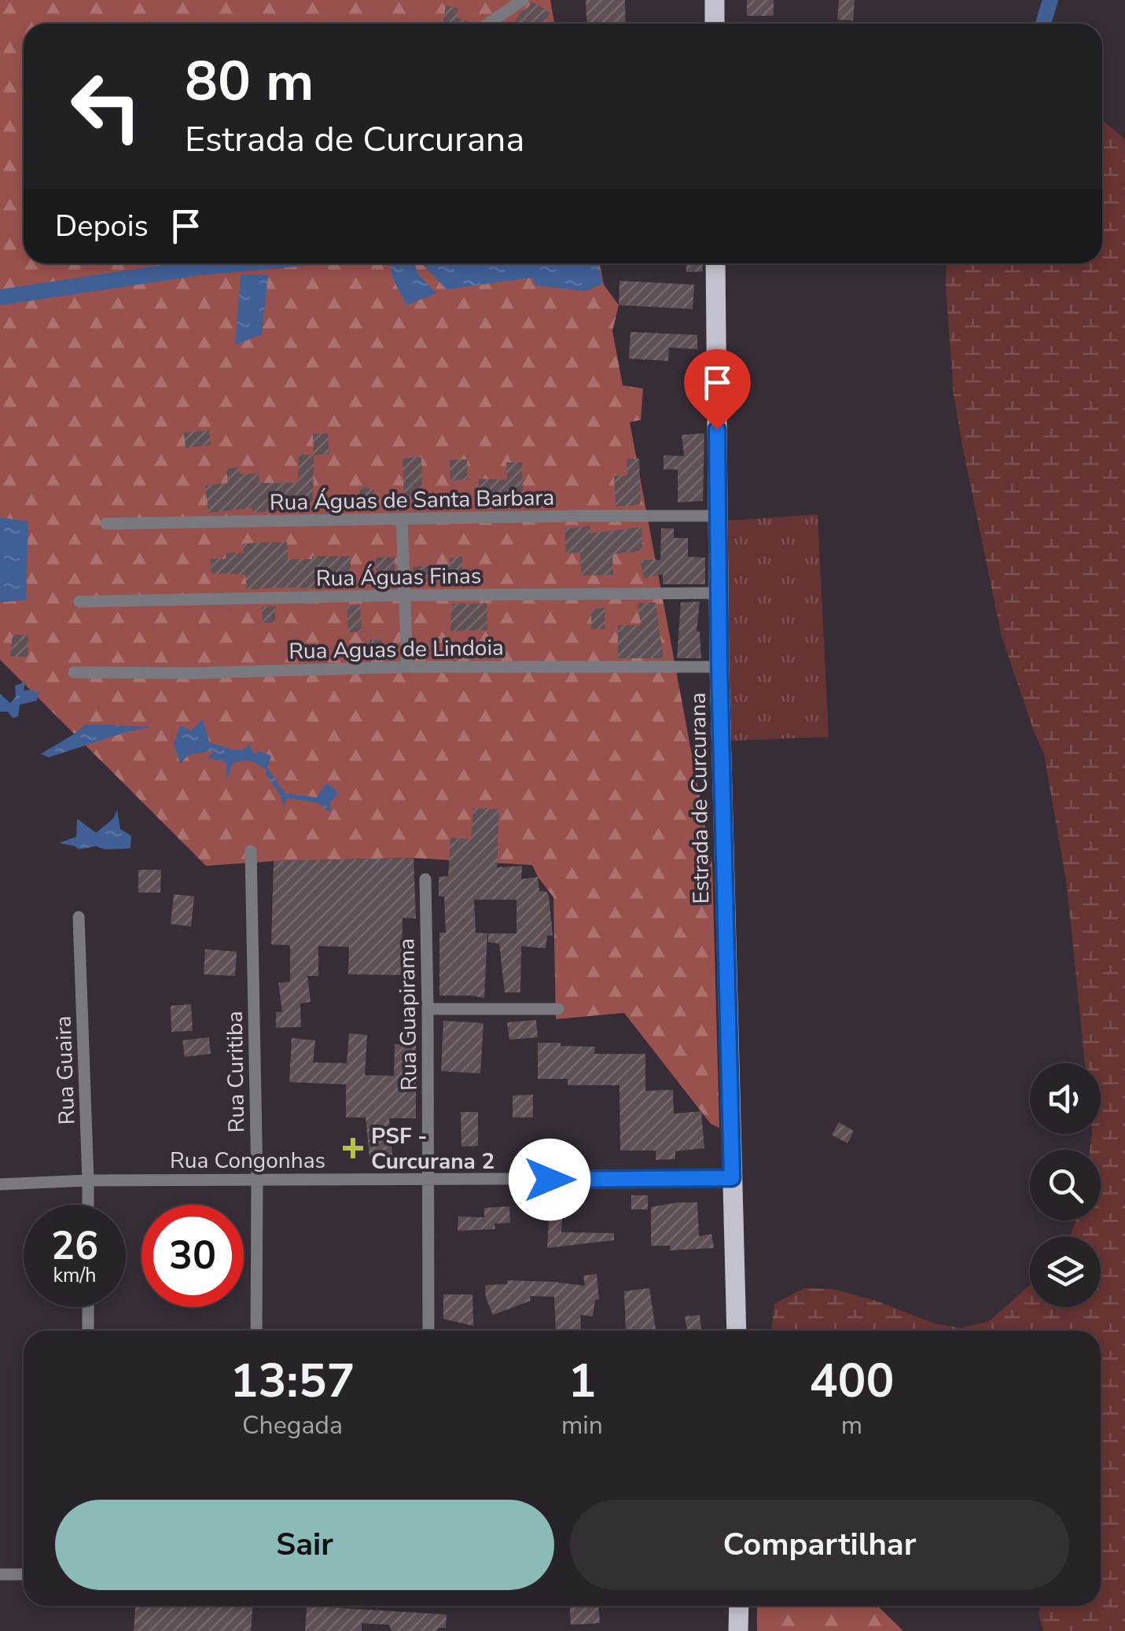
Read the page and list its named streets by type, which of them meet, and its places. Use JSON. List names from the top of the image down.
{
  "streets": {
    "main road": ["Estrada de Curcurana"],
    "street": [
      "Rua Águas de Santa Barbara",
      "Rua Águas Finas",
      "Rua Aguas de Lindoia",
      "Rua Guapirama",
      "Rua Guaira",
      "Rua Curitiba",
      "Rua Congonhas"
    ]
  },
  "crossings": [
    ["Rua Águas de Santa Barbara", "Estrada de Curcurana"],
    ["Rua Águas Finas", "Estrada de Curcurana"],
    ["Rua Aguas de Lindoia", "Estrada de Curcurana"],
    ["Estrada de Curcurana", "Rua Congonhas"],
    ["Rua Guapirama", "Rua Congonhas"],
    ["Rua Guaira", "Rua Congonhas"],
    ["Rua Curitiba", "Rua Congonhas"]
  ],
  "places": {
    "health": ["PSF - Curcurana 2"]
  },
  "page": {
    "turn": ["80 m", "Estrada de Curcurana"],
    "then": "Depois",
    "speed": "26 km/h",
    "limit": "30",
    "eta": [
      "13:57",
      "Chegada",
      "1",
      "min",
      "400",
      "m"
    ],
    "buttons": ["Sair", "Compartilhar"]
  }
}
